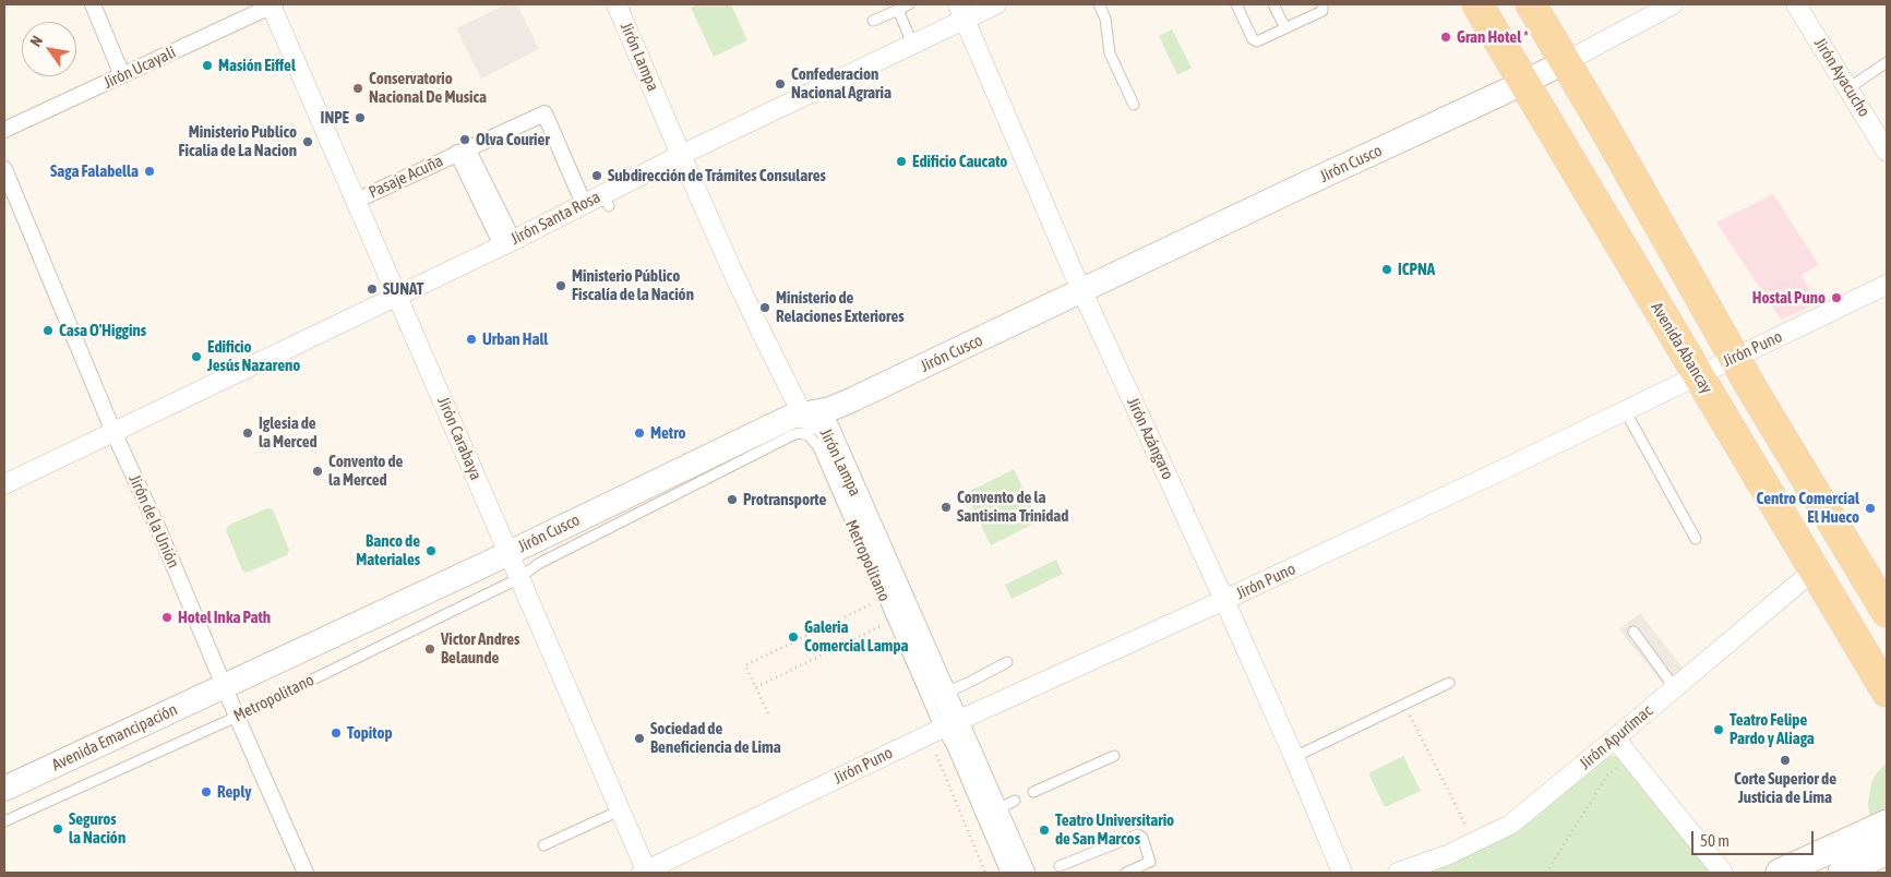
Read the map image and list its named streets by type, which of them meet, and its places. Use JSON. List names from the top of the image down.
{
  "streets": {
    "main road": ["Avenida Abancay"],
    "street": [
      "Jirón Lampa",
      "Jirón Ucayali",
      "Jirón Ayacucho",
      "Jirón Cusco",
      "Pasaje Acuña",
      "Jirón Santa Rosa",
      "Jirón Puno",
      "Jirón Carabaya",
      "Jirón Azángaro",
      "Jirón de la Unión",
      "Avenida Emancipación",
      "Jirón Apurímac"
    ],
    "lane": ["Metropolitano"]
  },
  "crossings": [
    ["Jirón Lampa", "Jirón Cusco"],
    ["Jirón Lampa", "Jirón Santa Rosa"],
    ["Jirón Lampa", "Jirón Puno"],
    ["Jirón Lampa", "Metropolitano"],
    ["Jirón Ucayali", "Jirón Carabaya"],
    ["Jirón Cusco", "Avenida Abancay"],
    ["Jirón Cusco", "Jirón Carabaya"],
    ["Jirón Cusco", "Jirón Azángaro"],
    ["Jirón Cusco", "Jirón de la Unión"],
    ["Jirón Cusco", "Metropolitano"],
    ["Jirón Cusco", "Avenida Emancipación"],
    ["Pasaje Acuña", "Jirón Santa Rosa"],
    ["Pasaje Acuña", "Jirón Carabaya"],
    ["Jirón Santa Rosa", "Jirón Carabaya"],
    ["Jirón Santa Rosa", "Jirón Azángaro"],
    ["Jirón Santa Rosa", "Jirón de la Unión"],
    ["Avenida Abancay", "Jirón Puno"],
    ["Avenida Abancay", "Jirón Apurímac"],
    ["Jirón Puno", "Jirón Carabaya"],
    ["Jirón Puno", "Jirón Azángaro"],
    ["Jirón Puno", "Metropolitano"],
    ["Jirón Carabaya", "Metropolitano"],
    ["Jirón de la Unión", "Metropolitano"],
    ["Jirón de la Unión", "Avenida Emancipación"]
  ],
  "places": [
    "Gran Hotel *",
    "Masión Eiffel",
    "Confederacion Nacional Agraria",
    "Conservatorio Nacional De Musica",
    "INPE",
    "Olva Courier",
    "Ministerio Publico Ficalia de La Nacion",
    "Edificio Caucato",
    "Saga Falabella",
    "Subdirección de Trámites Consulares",
    "ICPNA",
    "Ministerio Público Fiscalía de la Nación",
    "SUNAT",
    "Hostal Puno",
    "Ministerio de Relaciones Exteriores",
    "Casa O'Higgins",
    "Urban Hall",
    "Edificio Jesús Nazareno",
    "Iglesia de la Merced",
    "Metro",
    "Convento de la Merced",
    "Protransporte",
    "Convento de la Santisima Trinidad",
    "Centro Comercial El Hueco",
    "Banco de Materiales",
    "Hotel Inka Path",
    "Galeria Comercial Lampa",
    "Victor Andres Belaunde",
    "Teatro Felipe Pardo y Aliaga",
    "Topitop",
    "Sociedad de Beneficiencia de Lima",
    "Corte Superior de Justicia de Lima",
    "Reply",
    "Seguros la Nación",
    "Teatro Universitario de San Marcos"
  ],
  "scale_bar": "50 m",
  "north": "top left"
}
